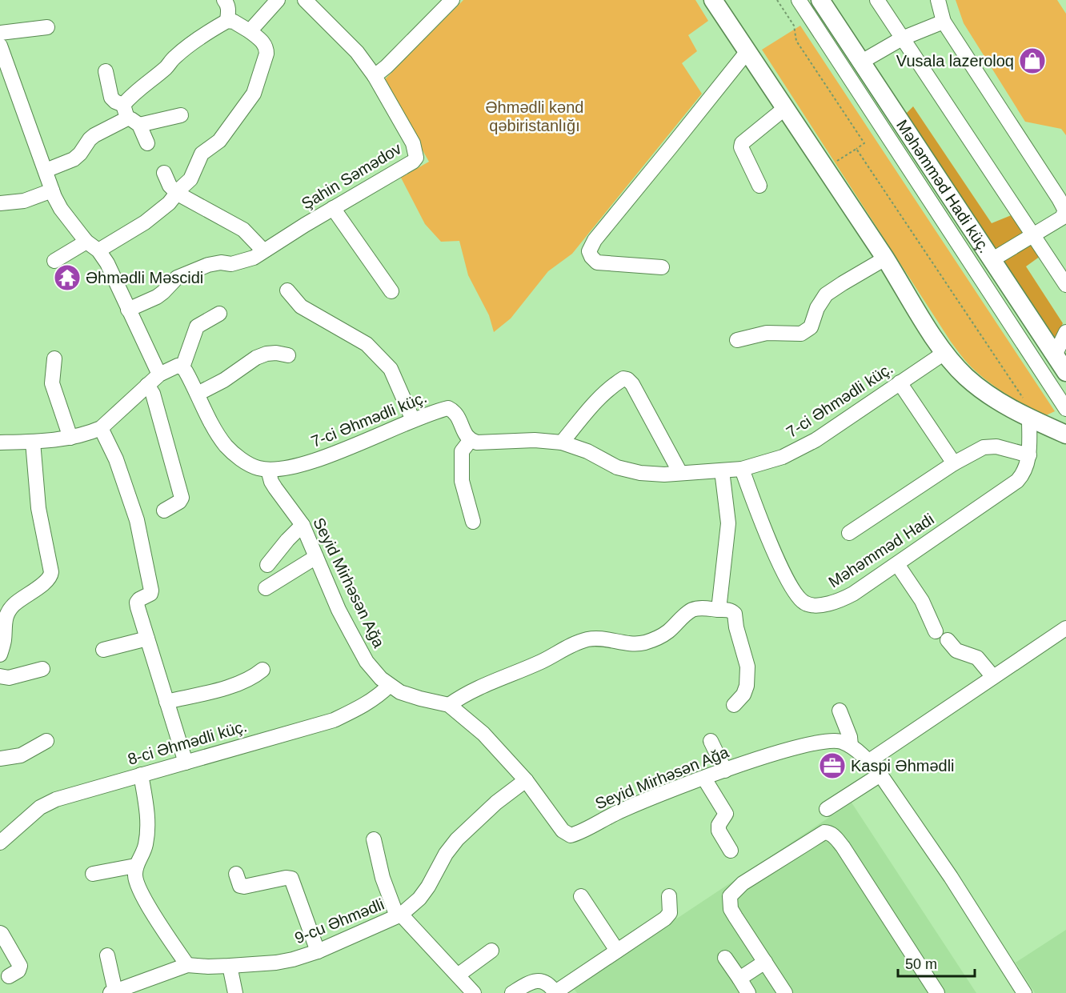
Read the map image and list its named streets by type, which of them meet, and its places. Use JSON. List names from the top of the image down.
{
  "streets": {
    "main road": ["Məhəmməd Hadi küç."],
    "street": [
      "Şahin Səmədov",
      "7-ci Əhmədli küç.",
      "Məhəmməd Hadi",
      "Seyid Mirhəsən Ağa",
      "8-ci Əhmədli küç.",
      "9-cu Əhmədli"
    ]
  },
  "crossings": [
    ["7-ci Əhmədli küç.", "Məhəmməd Hadi"],
    ["7-ci Əhmədli küç.", "Seyid Mirhəsən Ağa"],
    ["Seyid Mirhəsən Ağa", "8-ci Əhmədli küç."],
    ["Seyid Mirhəsən Ağa", "9-cu Əhmədli"]
  ],
  "parks": ["Əhmədli kənd qəbiristanlığı"],
  "places": {
    "shop": ["Vusala lazeroloq"],
    "temple": ["Әhmәdli Mәscidi"],
    "office": ["Kaspi Əhmədli"]
  },
  "scale_bar": "50 m"
}
